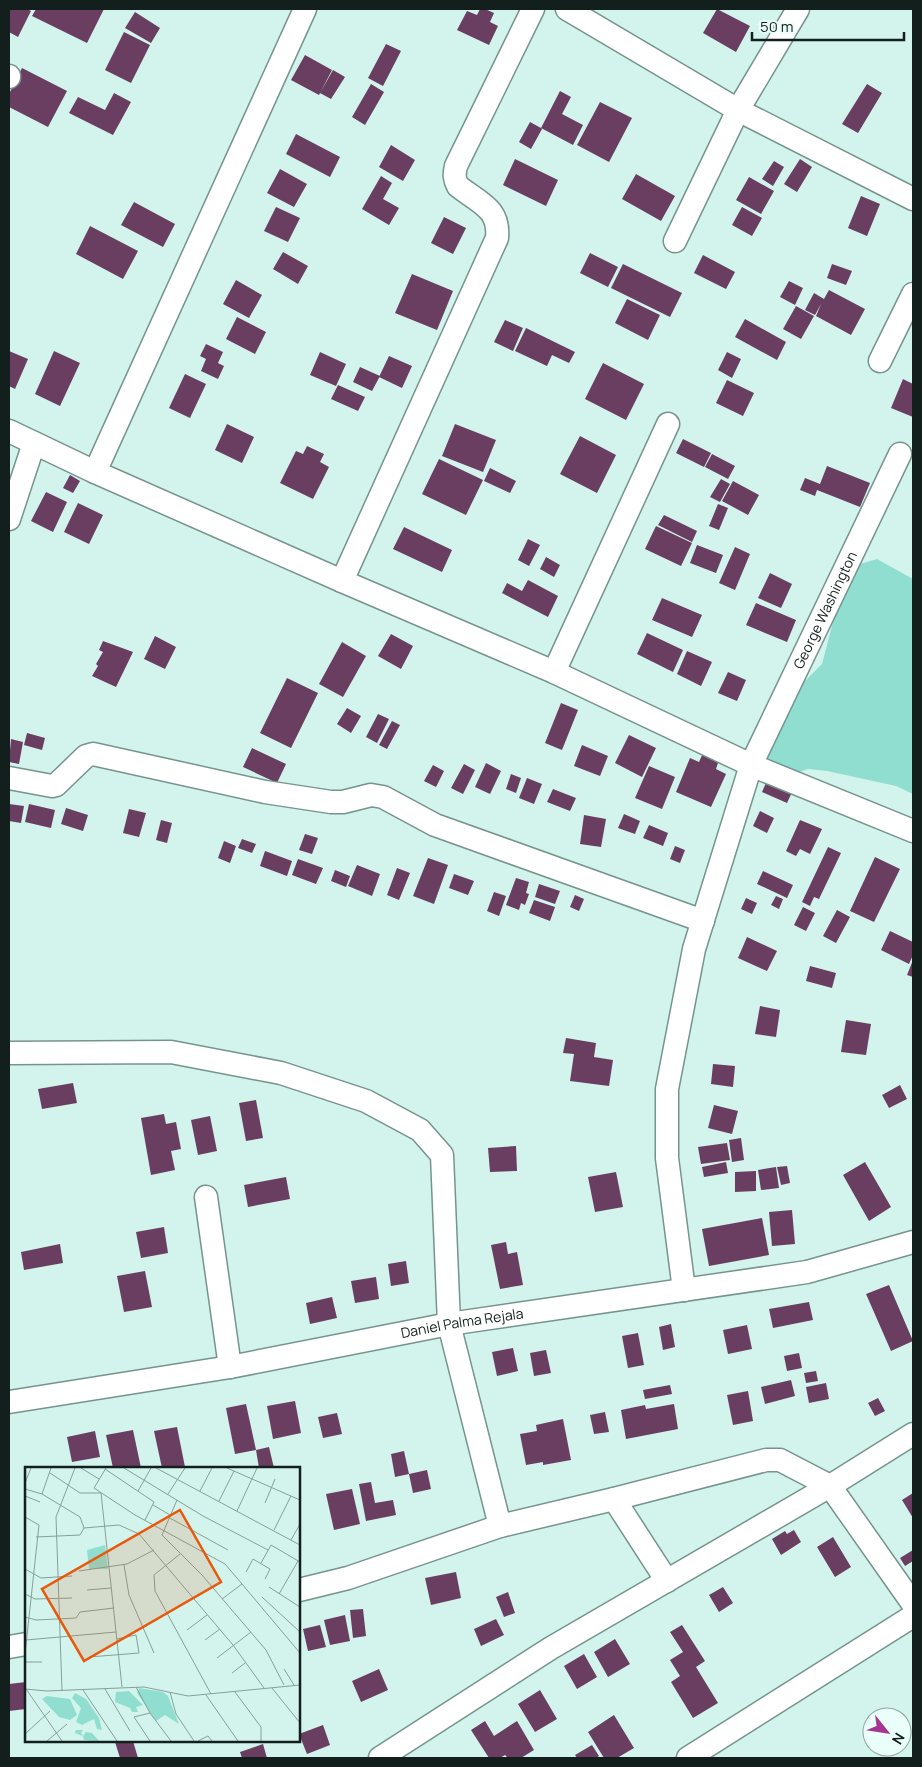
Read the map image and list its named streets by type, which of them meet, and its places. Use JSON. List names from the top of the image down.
{
  "streets": {
    "street": ["George Washington", "Daniel Palma Rejala"]
  },
  "crossings": [
    ["George Washington", "Daniel Palma Rejala"]
  ],
  "scale_bar": "50 m",
  "north": "bottom right"
}
